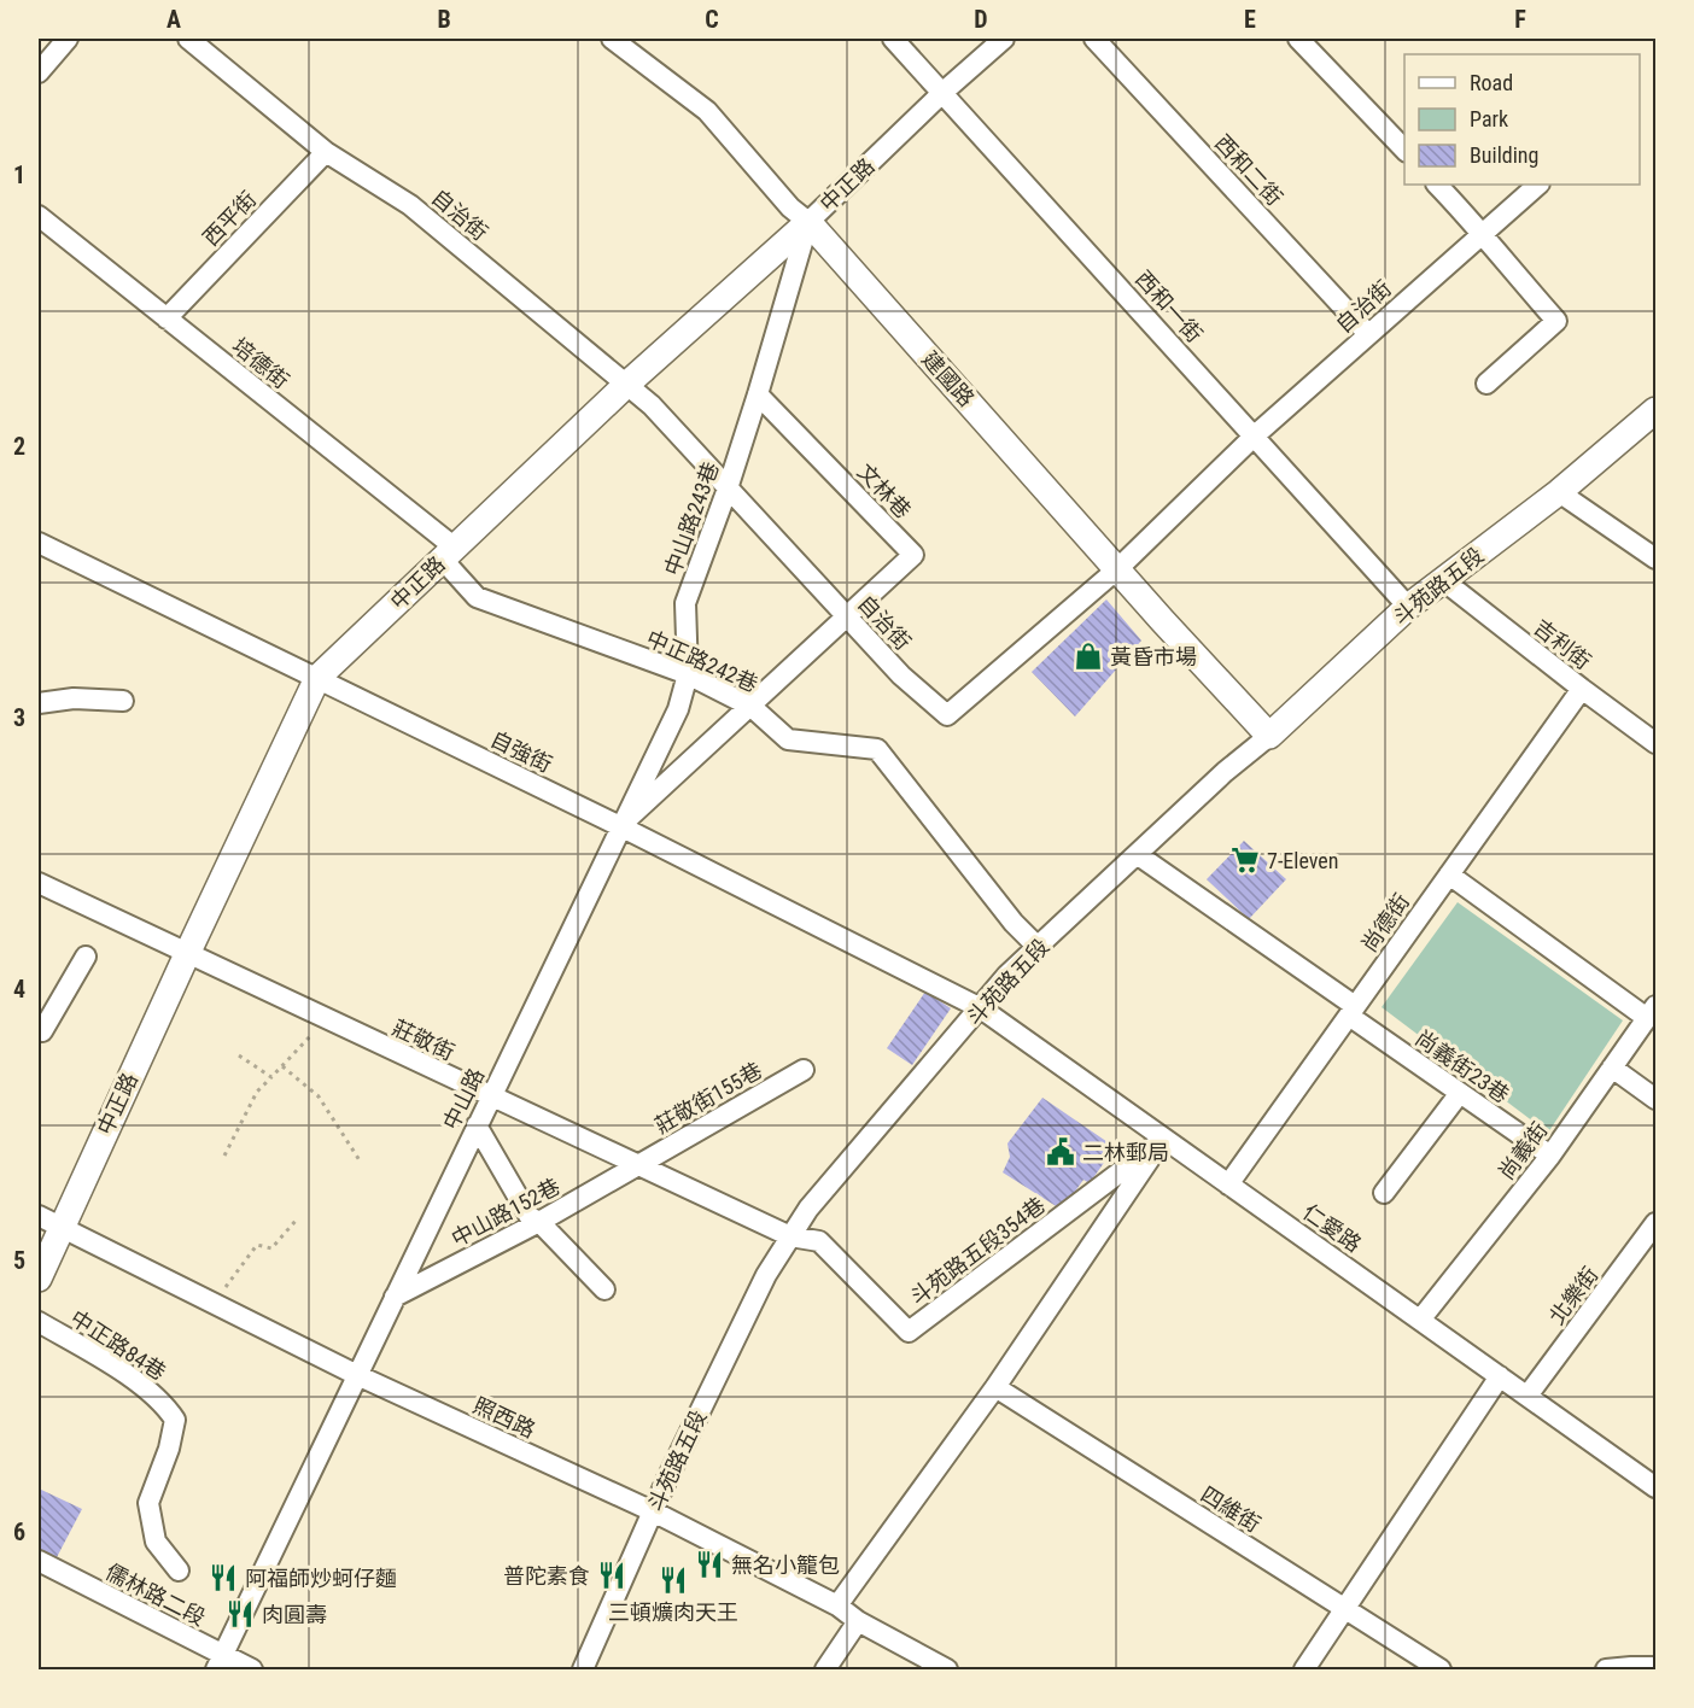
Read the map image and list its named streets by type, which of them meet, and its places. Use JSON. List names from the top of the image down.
{
  "streets": {
    "main road": ["中正路", "建國路", "斗苑路五段"],
    "street": [
      "西和二街",
      "自治街",
      "西平街",
      "西和一街",
      "培德街",
      "文林巷",
      "中山路243巷",
      "吉利街",
      "中正路242巷",
      "自強街",
      "尚德街",
      "莊敬街",
      "尚義街23巷",
      "莊敬街155巷",
      "中山路",
      "尚義街",
      "中山路152巷",
      "仁愛路",
      "斗苑路五段354巷",
      "北樂街",
      "中正路84巷",
      "照西路",
      "四維街",
      "儒林路二段"
    ]
  },
  "crossings": [
    ["西和二街", "自治街"],
    ["中正路", "自治街"],
    ["中正路", "西和一街"],
    ["中正路", "培德街"],
    ["中正路", "建國路"],
    ["中正路", "中山路243巷"],
    ["中正路", "中正路242巷"],
    ["中正路", "自強街"],
    ["中正路", "莊敬街"],
    ["中正路", "照西路"],
    ["自治街", "西平街"],
    ["自治街", "西和一街"],
    ["自治街", "建國路"],
    ["自治街", "文林巷"],
    ["自治街", "中山路243巷"],
    ["自治街", "中山路"],
    ["西平街", "培德街"],
    ["西和一街", "斗苑路五段"],
    ["培德街", "中正路242巷"],
    ["建國路", "中山路243巷"],
    ["建國路", "斗苑路五段"],
    ["文林巷", "中山路243巷"],
    ["文林巷", "中山路"],
    ["中山路243巷", "中正路242巷"],
    ["中山路243巷", "自強街"],
    ["中山路243巷", "中山路"],
    ["斗苑路五段", "吉利街"],
    ["斗苑路五段", "中正路242巷"],
    ["斗苑路五段", "自強街"],
    ["斗苑路五段", "莊敬街"],
    ["斗苑路五段", "尚義街23巷"],
    ["斗苑路五段", "仁愛路"],
    ["斗苑路五段", "斗苑路五段354巷"],
    ["斗苑路五段", "照西路"],
    ["吉利街", "尚德街"],
    ["中正路242巷", "中山路"],
    ["自強街", "中山路"],
    ["自強街", "仁愛路"],
    ["尚德街", "尚義街23巷"],
    ["尚德街", "仁愛路"],
    ["莊敬街", "莊敬街155巷"],
    ["莊敬街", "中山路"],
    ["莊敬街", "中山路152巷"],
    ["莊敬街", "斗苑路五段354巷"],
    ["尚義街23巷", "尚義街"],
    ["莊敬街155巷", "中山路152巷"],
    ["中山路", "中山路152巷"],
    ["中山路", "照西路"],
    ["中山路", "儒林路二段"],
    ["尚義街", "仁愛路"],
    ["仁愛路", "斗苑路五段354巷"],
    ["仁愛路", "北樂街"]
  ],
  "places": {
    "shop": ["黃昏市場"],
    "supermarket": ["7-Eleven"],
    "public building": ["二林郵局"],
    "restaurant": [
      "無名小籠包",
      "普陀素食",
      "阿福師炒蚵仔麵",
      "三頓爌肉天王",
      "肉圓壽"
    ]
  },
  "legend": ["Road", "Park", "Building"],
  "grid": {
    "columns": [
      "A",
      "B",
      "C",
      "D",
      "E",
      "F"
    ],
    "rows": [
      "1",
      "2",
      "3",
      "4",
      "5",
      "6"
    ]
  }
}
